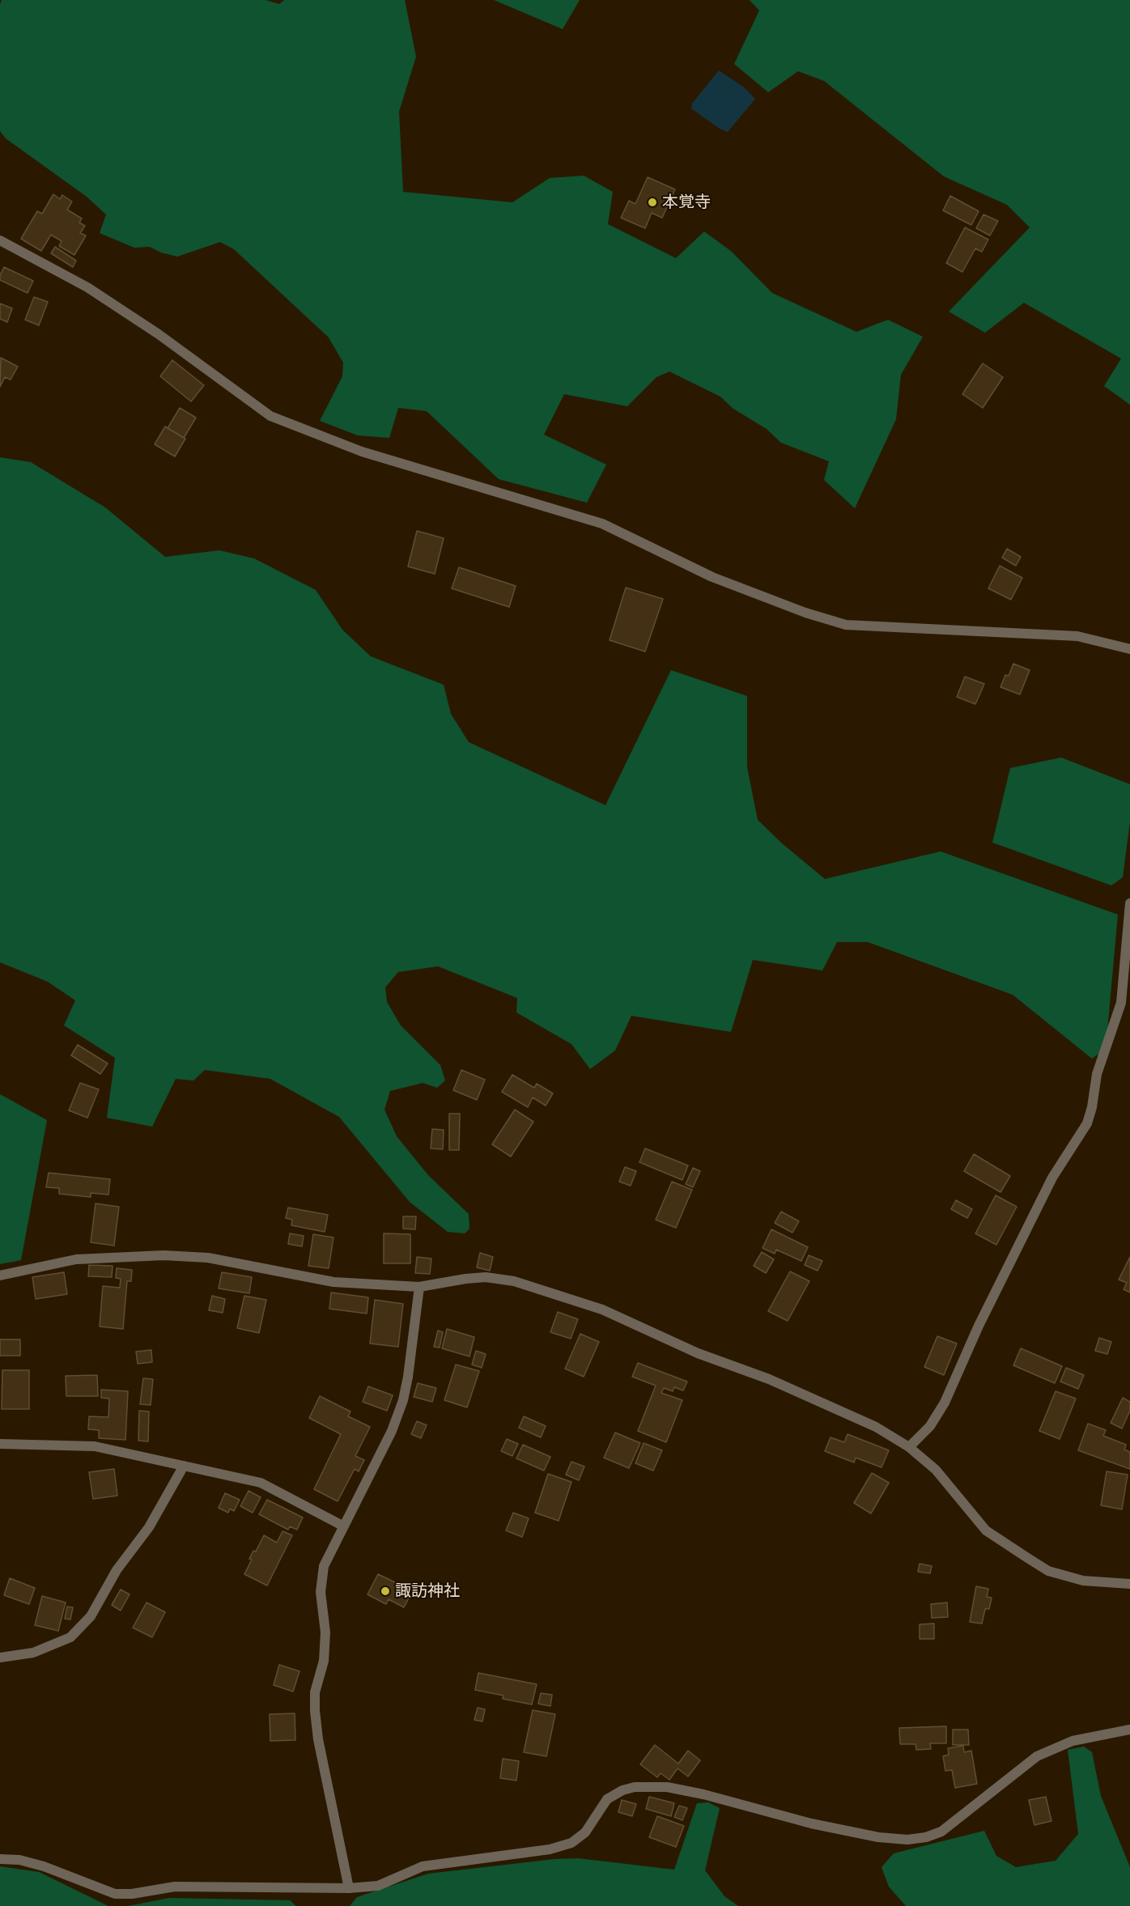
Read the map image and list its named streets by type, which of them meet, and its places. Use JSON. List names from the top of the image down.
{
  "places": ["本覚寺", "諏訪神社"]
}
